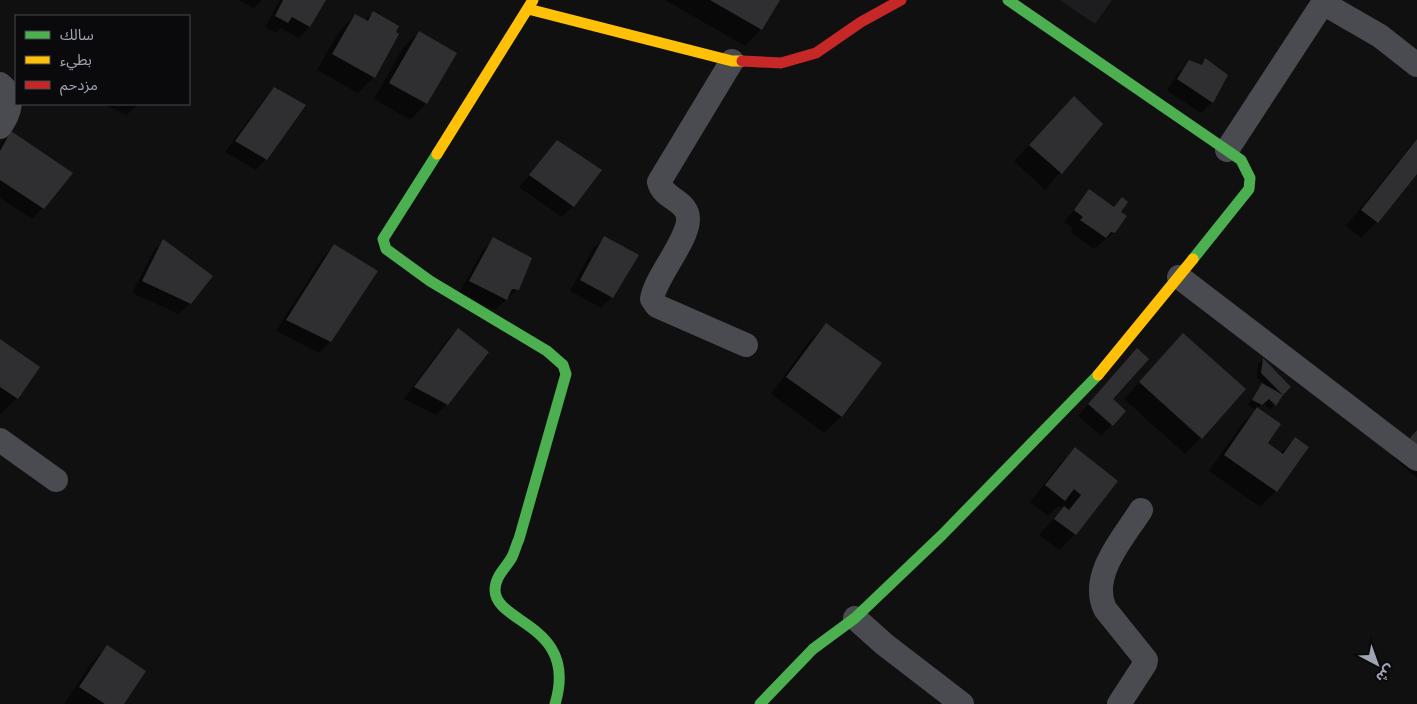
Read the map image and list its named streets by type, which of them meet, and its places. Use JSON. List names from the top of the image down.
{
  "legend": ["سالك", "بطيء", "مزدحم"],
  "north": "bottom right"
}
